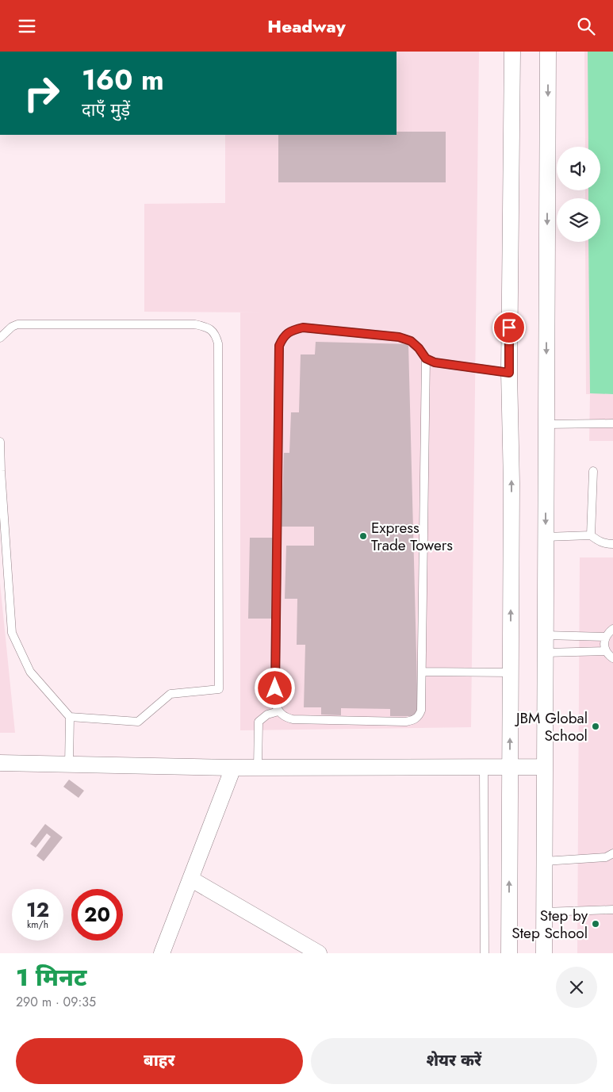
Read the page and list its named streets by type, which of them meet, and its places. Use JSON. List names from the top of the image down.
{
  "places": ["Express Trade Towers", "JBM Global School", "Step by Step School"],
  "page": {
    "header": "Headway",
    "turn": ["160 m", "दाएँ मुड़ें"],
    "speed": "12 km/h",
    "limit": "20",
    "heading": ["1 मिनट", "290 m · 09:35"],
    "buttons": ["बाहर", "शेयर करें"]
  }
}
